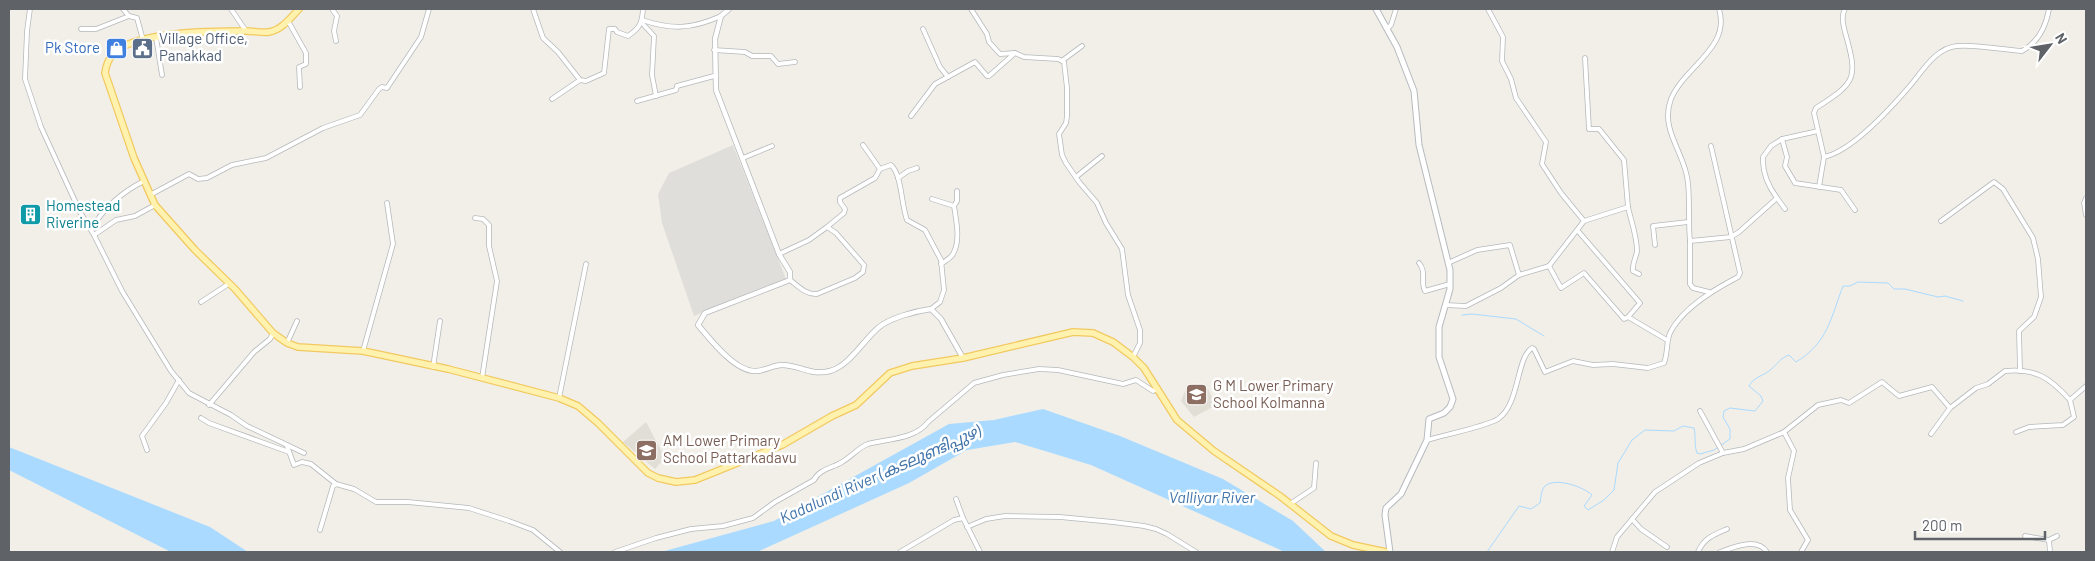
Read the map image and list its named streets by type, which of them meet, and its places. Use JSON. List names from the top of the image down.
{
  "water": ["Kadalundi River (കടലുണ്ടിപ്പുഴ)", "Valliyar River"],
  "places": {
    "shop": ["Pk Store"],
    "public building": ["Village Office, Panakkad"],
    "building": ["Homestead Riverine"],
    "school or university": ["G M Lower Primary School Kolmanna", "AM Lower Primary School Pattarkadavu"]
  },
  "scale_bar": "200 m",
  "north": "top right"
}
